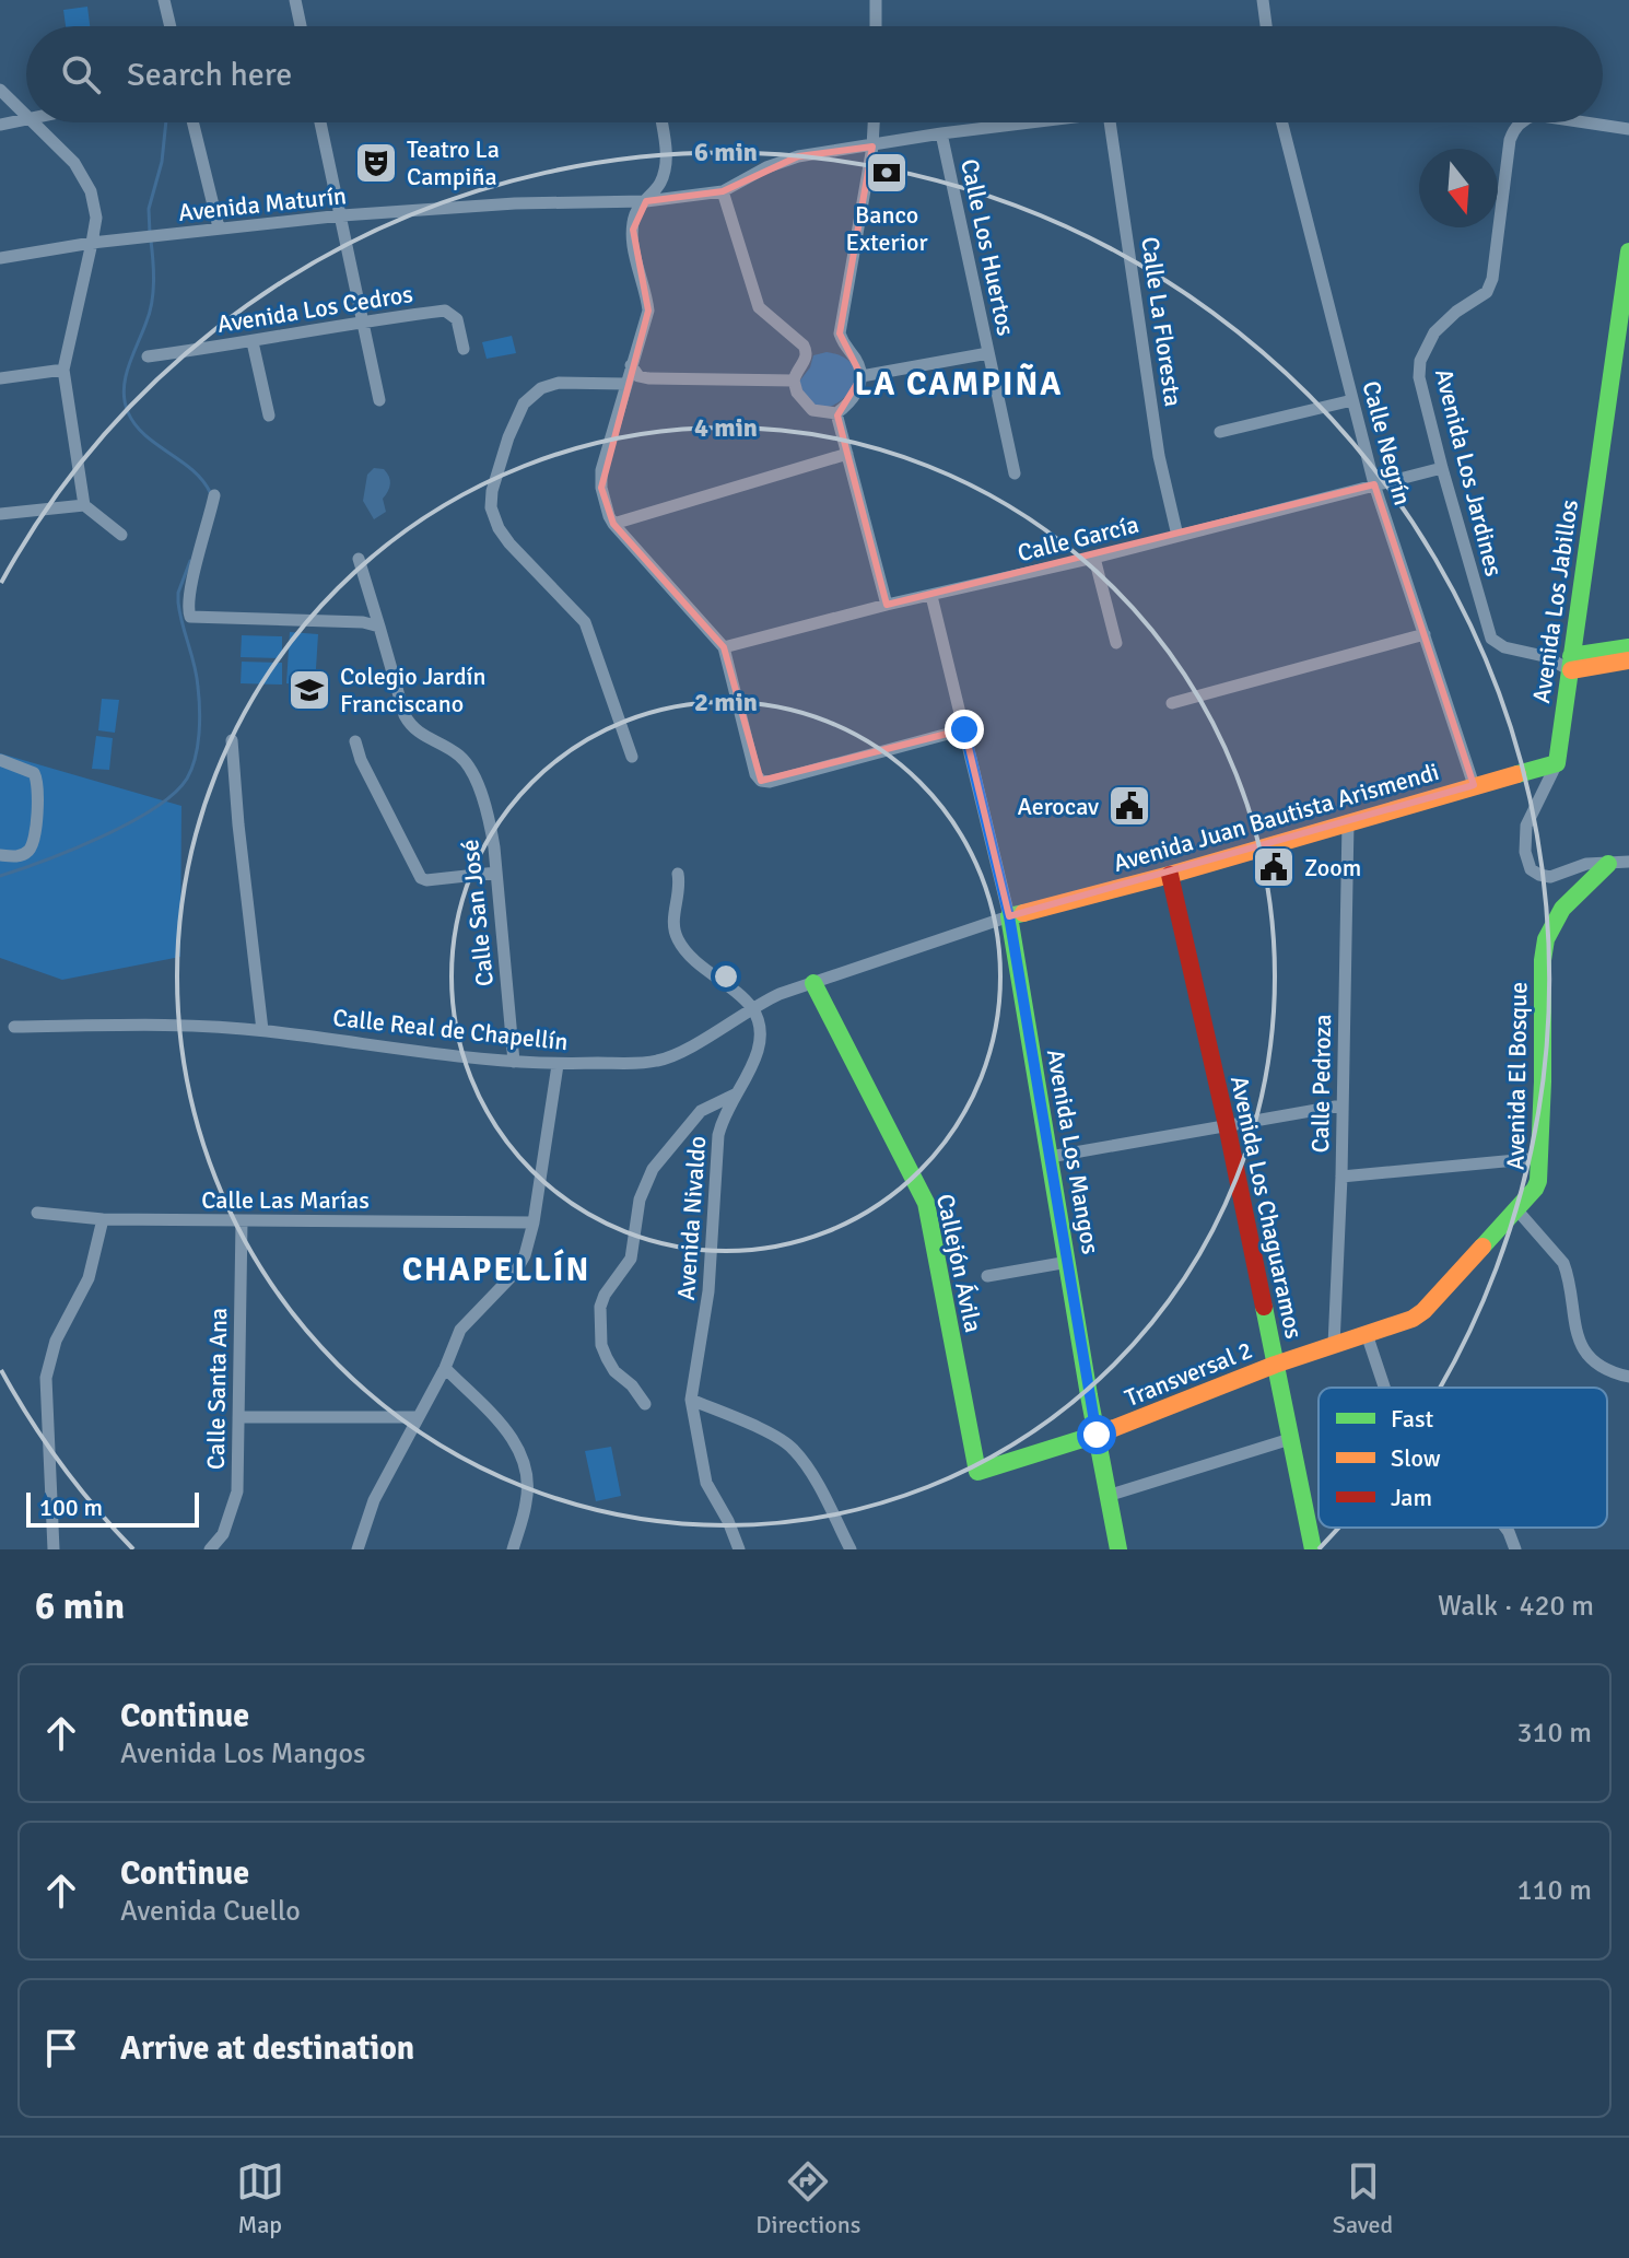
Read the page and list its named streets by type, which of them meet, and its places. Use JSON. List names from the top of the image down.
{
  "streets": {
    "street": [
      "Avenida Maturín",
      "Calle Los Huertos",
      "Avenida Los Cedros",
      "Calle La Floresta",
      "Calle Negrín",
      "Avenida Los Jardines",
      "Calle García",
      "Avenida Los Jabillos",
      "Avenida Juan Bautista Arismendi",
      "Calle San José",
      "Calle Real de Chapellín",
      "Avenida El Bosque",
      "Calle Pedroza",
      "Avenida Los Mangos",
      "Calle Las Marías",
      "Avenida Los Chaguaramos",
      "Avenida Nivaldo",
      "Callejón Ávila",
      "Transversal 2",
      "Calle Santa Ana"
    ]
  },
  "crossings": [
    ["Calle La Floresta", "Calle García"],
    ["Calle Negrín", "Calle García"],
    ["Calle Negrín", "Avenida Juan Bautista Arismendi"],
    ["Avenida Los Jardines", "Calle García"],
    ["Avenida Los Jardines", "Avenida Los Jabillos"],
    ["Avenida Los Jabillos", "Avenida Juan Bautista Arismendi"],
    ["Avenida Los Jabillos", "Avenida El Bosque"],
    ["Avenida Juan Bautista Arismendi", "Calle Real de Chapellín"],
    ["Avenida Juan Bautista Arismendi", "Calle Pedroza"],
    ["Avenida Juan Bautista Arismendi", "Avenida Los Mangos"],
    ["Avenida Juan Bautista Arismendi", "Avenida Los Chaguaramos"],
    ["Calle San José", "Calle Real de Chapellín"],
    ["Calle Real de Chapellín", "Avenida Los Mangos"],
    ["Calle Real de Chapellín", "Avenida Nivaldo"],
    ["Calle Real de Chapellín", "Callejón Ávila"],
    ["Avenida El Bosque", "Transversal 2"],
    ["Calle Pedroza", "Transversal 2"],
    ["Avenida Los Mangos", "Transversal 2"],
    ["Calle Las Marías", "Calle Santa Ana"],
    ["Avenida Los Chaguaramos", "Transversal 2"],
    ["Callejón Ávila", "Transversal 2"]
  ],
  "districts": ["LA CAMPIÑA", "CHAPELLÍN"],
  "places": {
    "theatre": ["Teatro La Campiña"],
    "bank": ["Banco Exterior"],
    "school or university": ["Colegio Jardín Franciscano"],
    "public building": ["Aerocav", "Zoom"]
  },
  "legend": ["Fast", "Slow", "Jam"],
  "scale_bar": "100 m",
  "north": "bottom",
  "page": {
    "search": "Search here",
    "scale": "100 m",
    "heading": ["6 min", "Walk · 420 m"],
    "list": [
      ["Continue", "Avenida Los Mangos", "310 m"],
      ["Continue", "Avenida Cuello", "110 m"],
      "Arrive at destination"
    ],
    "nav": ["Map", "Directions", "Saved"]
  },
  "rings": ["6 min", "4 min", "2 min"]
}
